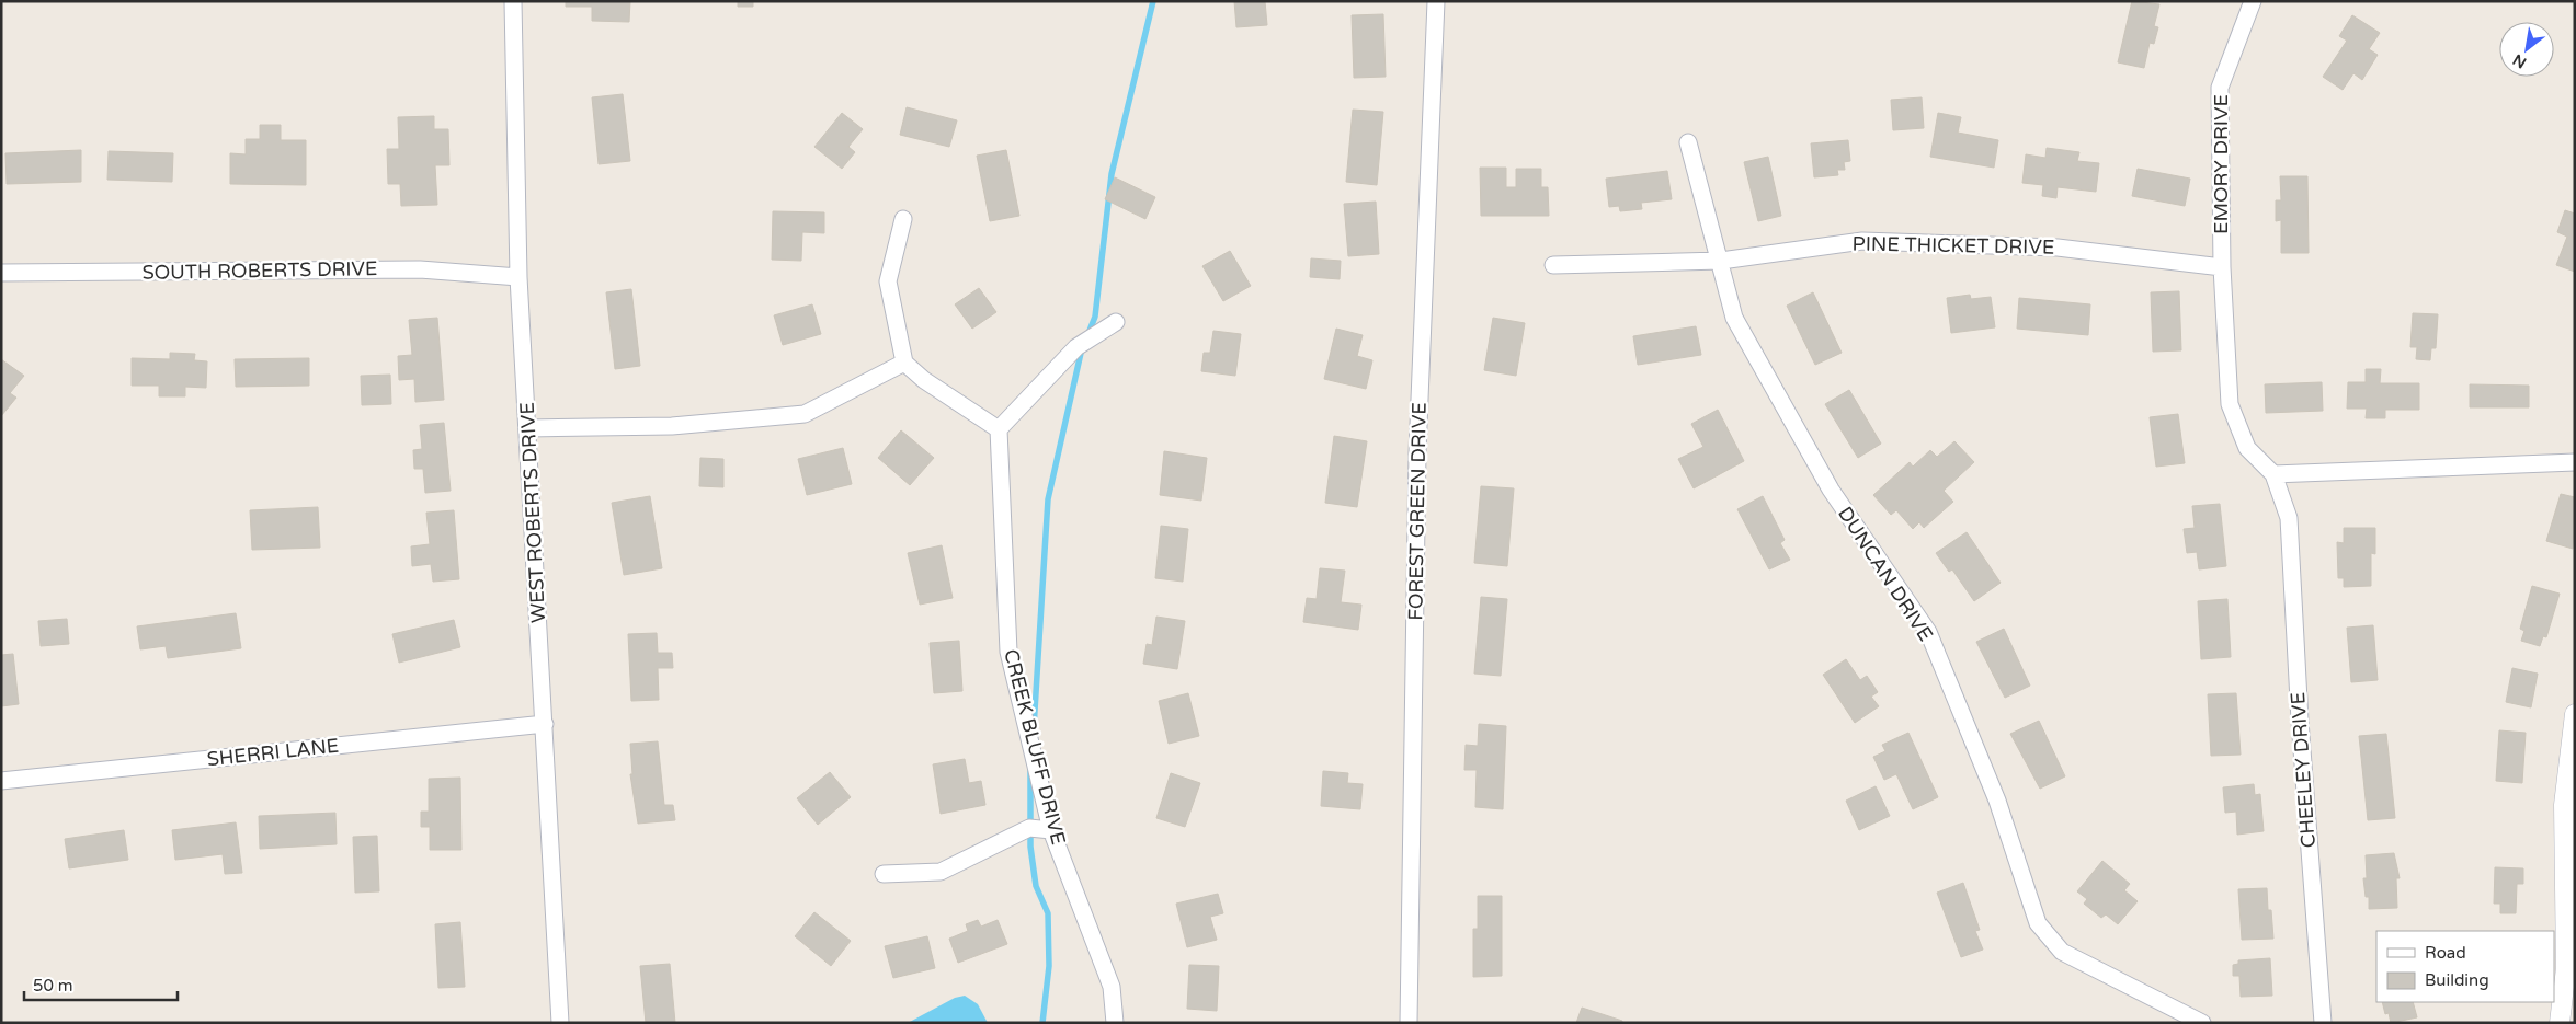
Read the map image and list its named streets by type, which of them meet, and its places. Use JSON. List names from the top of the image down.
{
  "streets": {
    "street": [
      "EMORY DRIVE",
      "PINE THICKET DRIVE",
      "SOUTH ROBERTS DRIVE",
      "FOREST GREEN DRIVE",
      "WEST ROBERTS DRIVE",
      "DUNCAN DRIVE",
      "CREEK BLUFF DRIVE",
      "SHERRI LANE",
      "CHEELEY DRIVE"
    ]
  },
  "crossings": [
    ["EMORY DRIVE", "PINE THICKET DRIVE"],
    ["EMORY DRIVE", "CHEELEY DRIVE"],
    ["PINE THICKET DRIVE", "DUNCAN DRIVE"],
    ["SOUTH ROBERTS DRIVE", "WEST ROBERTS DRIVE"],
    ["WEST ROBERTS DRIVE", "SHERRI LANE"]
  ],
  "legend": ["Road", "Building"],
  "scale_bar": "50 m",
  "north": "bottom left"
}
